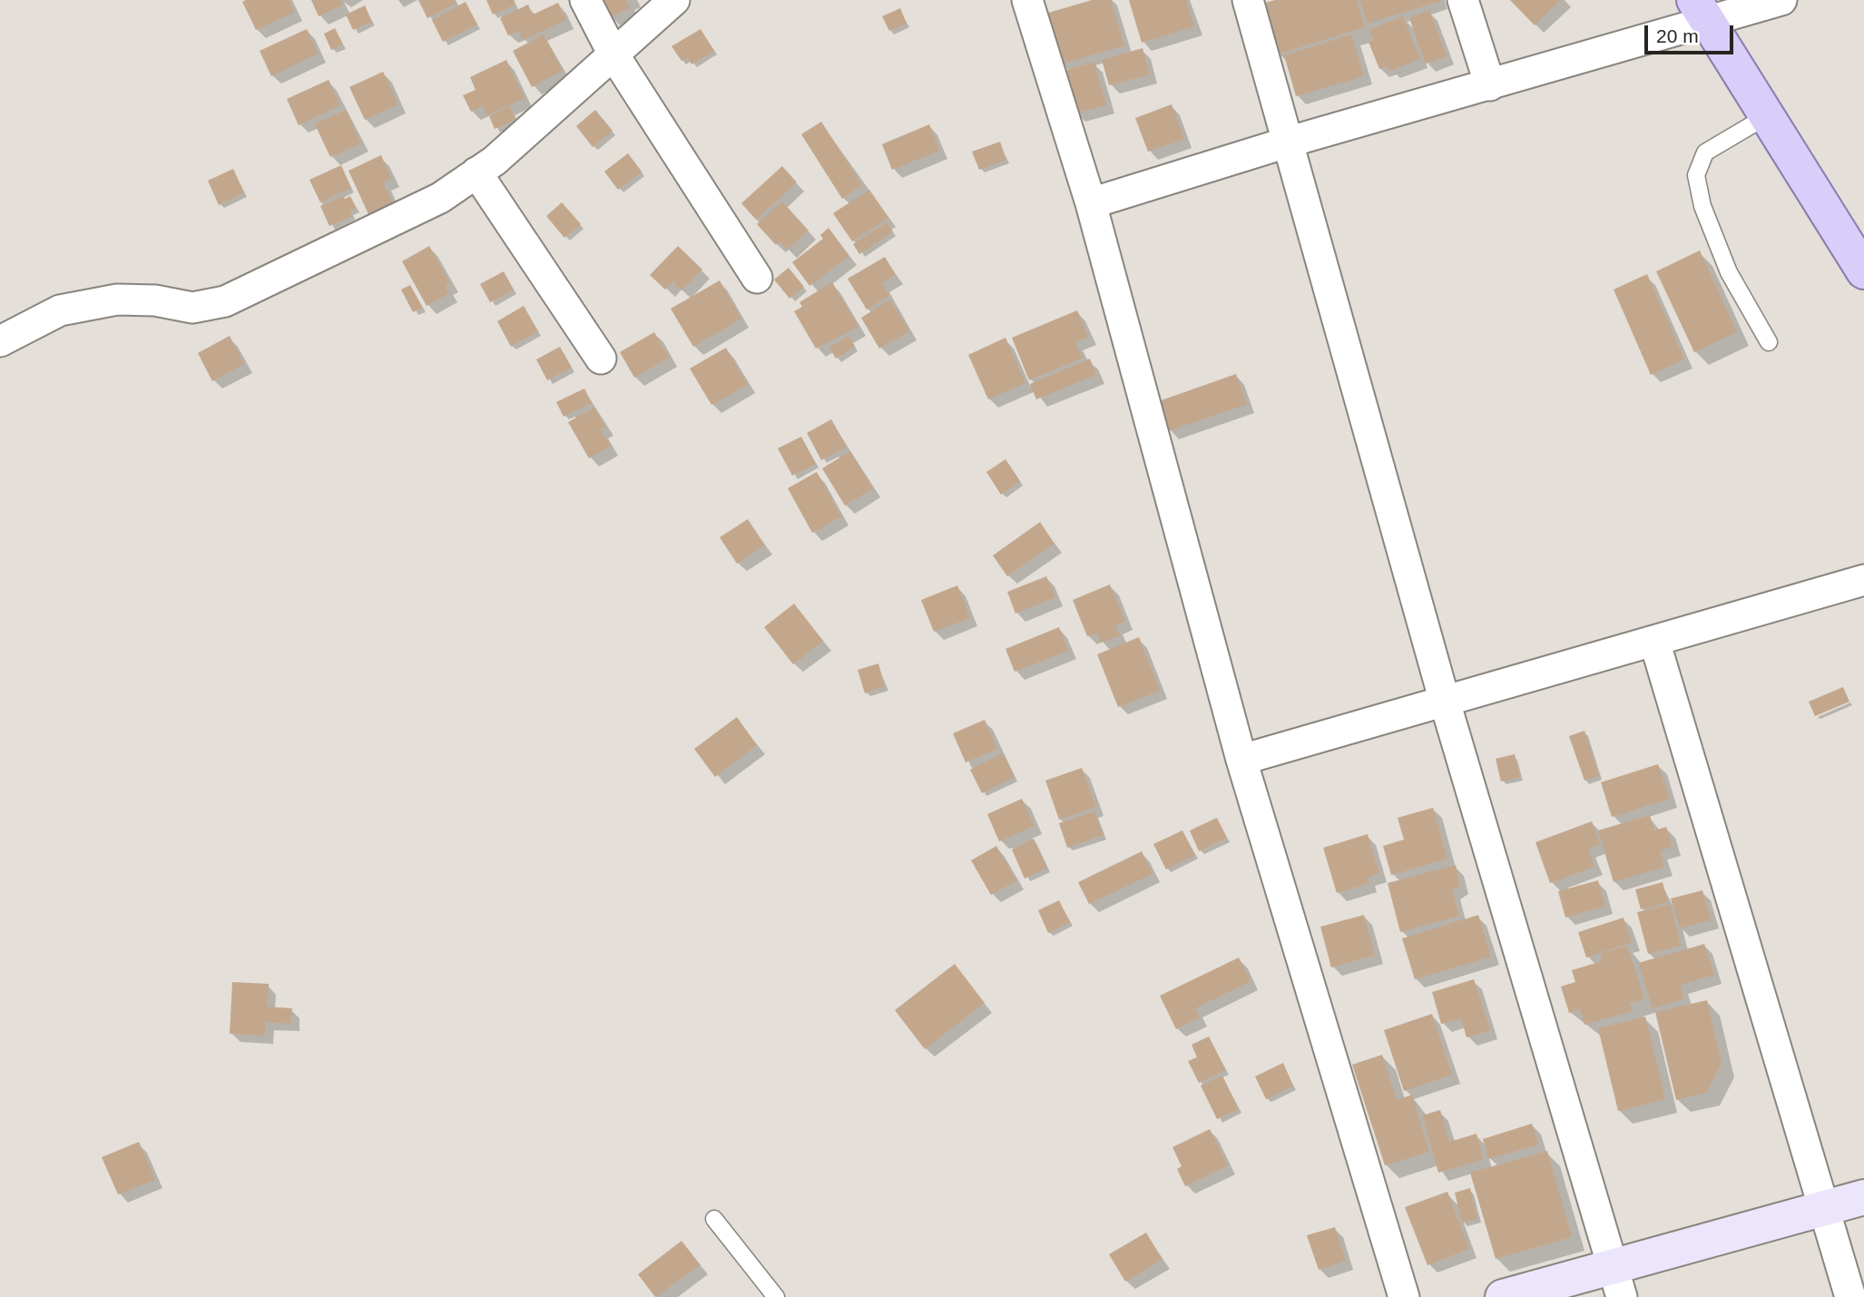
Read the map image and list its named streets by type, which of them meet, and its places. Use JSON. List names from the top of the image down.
{
  "scale_bar": "20 m"
}
